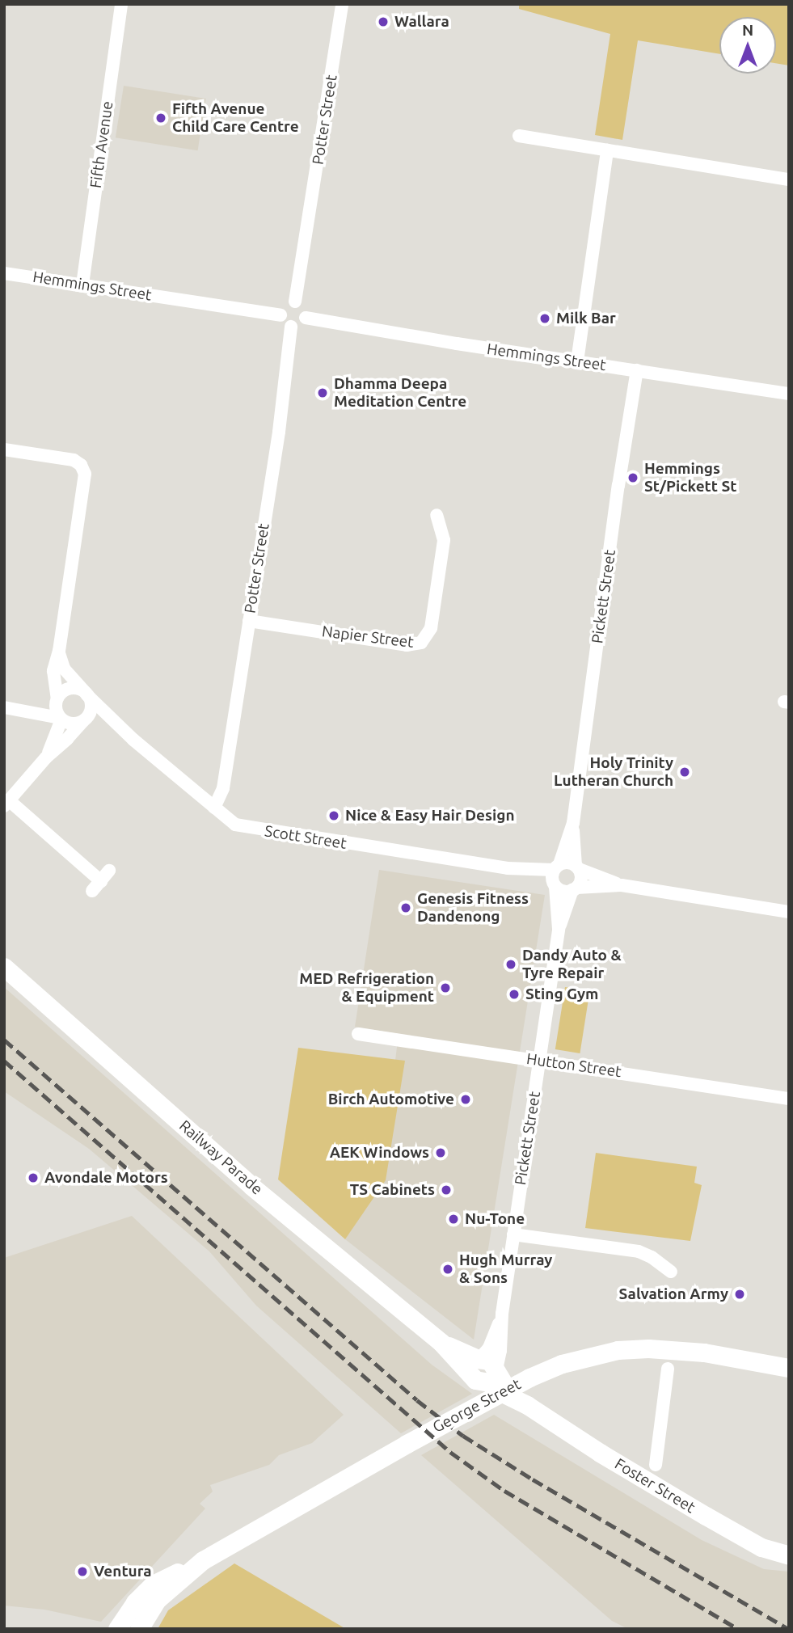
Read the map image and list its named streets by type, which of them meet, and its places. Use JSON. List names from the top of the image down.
{
  "streets": {
    "main road": ["Railway Parade", "George Street", "Foster Street"],
    "street": [
      "Potter Street",
      "Fifth Avenue",
      "Hemmings Street",
      "Pickett Street",
      "Napier Street",
      "Scott Street",
      "Hutton Street"
    ]
  },
  "crossings": [
    ["Potter Street", "Hemmings Street"],
    ["Potter Street", "Napier Street"],
    ["Potter Street", "Scott Street"],
    ["Fifth Avenue", "Hemmings Street"],
    ["Hemmings Street", "Pickett Street"],
    ["Pickett Street", "Scott Street"],
    ["Pickett Street", "Hutton Street"],
    ["Pickett Street", "Railway Parade"],
    ["Pickett Street", "Foster Street"],
    ["Railway Parade", "Foster Street"]
  ],
  "places": [
    "Wallara",
    "Fifth Avenue Child Care Centre",
    "Milk Bar",
    "Dhamma Deepa Meditation Centre",
    "Hemmings St/Pickett St",
    "Holy Trinity Lutheran Church",
    "Nice & Easy Hair Design",
    "Genesis Fitness Dandenong",
    "Dandy Auto & Tyre Repair",
    "MED Refrigeration & Equipment",
    "Sting Gym",
    "Birch Automotive",
    "AEK Windows",
    "Avondale Motors",
    "TS Cabinets",
    "Nu-Tone",
    "Hugh Murray & Sons",
    "Salvation Army",
    "Ventura"
  ],
  "north": "top"
}
